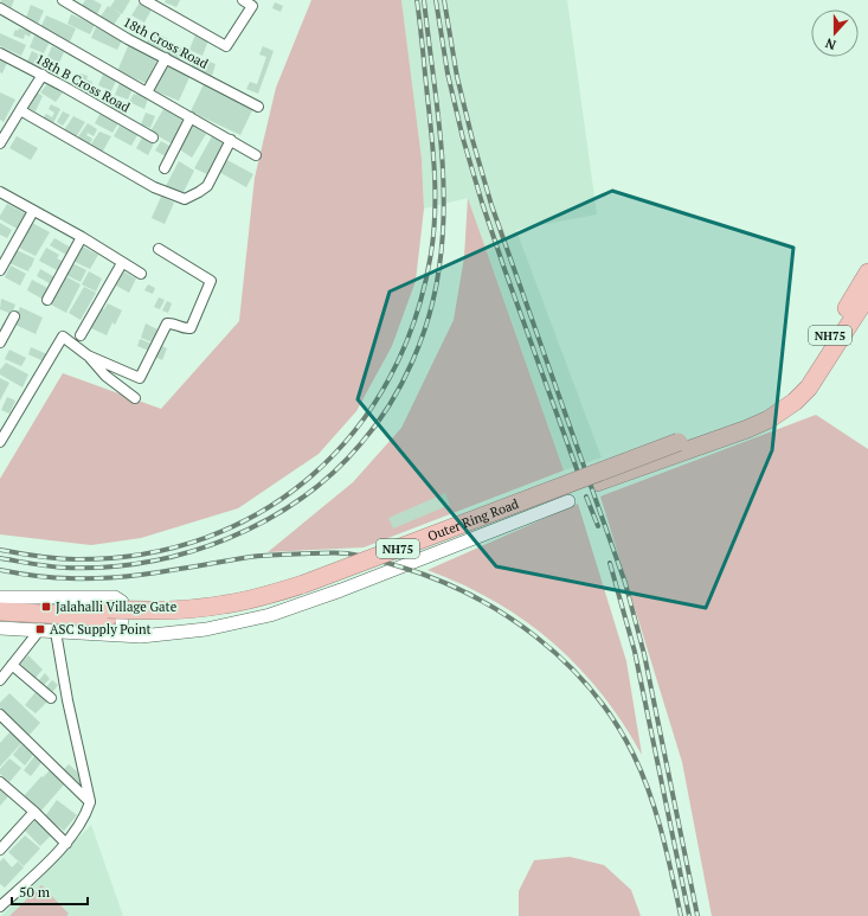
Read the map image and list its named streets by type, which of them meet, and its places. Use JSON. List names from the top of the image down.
{
  "streets": {
    "highway": ["NH75", "Outer Ring Road"],
    "street": ["18th Cross Road", "18th B Cross Road"]
  },
  "places": {
    "transit": ["Jalahalli Village Gate", "ASC Supply Point"]
  },
  "scale_bar": "50 m",
  "north": "bottom"
}
